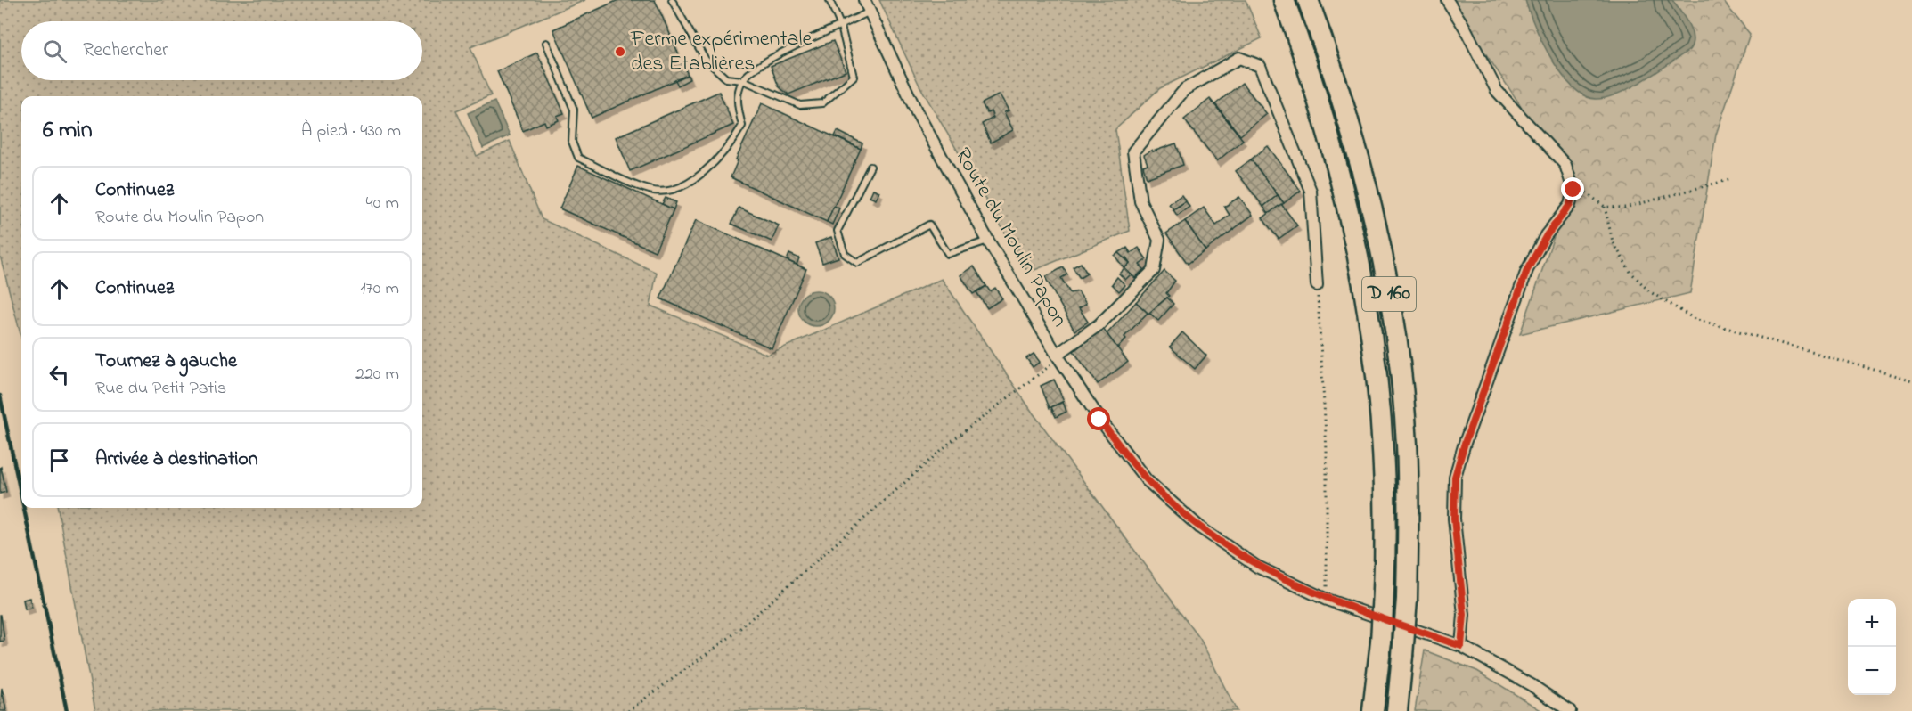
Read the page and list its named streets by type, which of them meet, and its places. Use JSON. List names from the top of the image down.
{
  "streets": {
    "highway": ["D 160"],
    "street": ["Route du Moulin Papon"]
  },
  "places": ["Ferme expérimentale des Etablières"],
  "page": {
    "search": "Rechercher",
    "heading": ["6 min", "À pied · 430 m"],
    "list": [
      ["Continuez", "Route du Moulin Papon", "40 m"],
      ["Continuez", "170 m"],
      ["Tournez à gauche", "Rue du Petit Patis", "220 m"],
      "Arrivée à destination"
    ],
    "map_buttons": ["+", "−"]
  }
}
